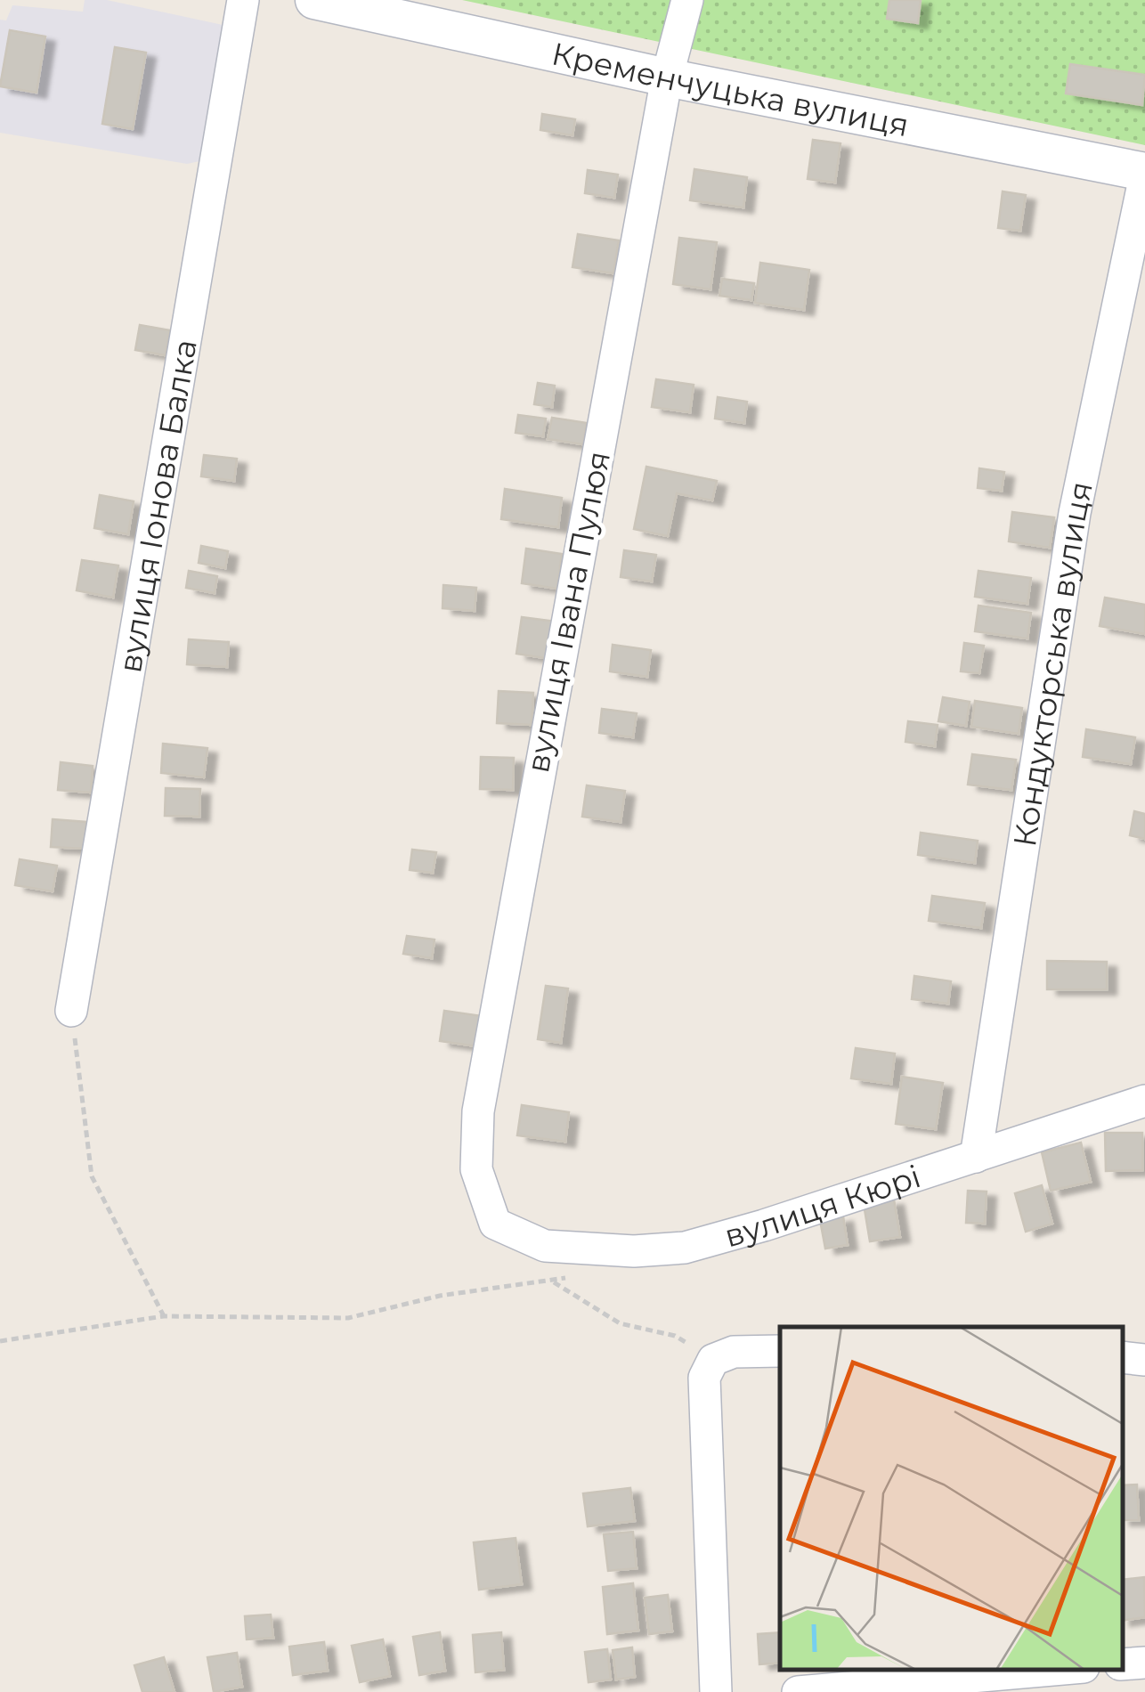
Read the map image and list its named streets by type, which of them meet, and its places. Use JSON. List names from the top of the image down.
{
  "streets": {
    "street": [
      "Кременчуцька вулиця",
      "вулиця Іонова Балка",
      "вулиця Івана Пулюя",
      "Кондукторська вулиця",
      "вулиця Кюрі"
    ]
  },
  "crossings": [
    ["Кременчуцька вулиця", "вулиця Івана Пулюя"],
    ["Кременчуцька вулиця", "Кондукторська вулиця"],
    ["вулиця Івана Пулюя", "вулиця Кюрі"],
    ["Кондукторська вулиця", "вулиця Кюрі"]
  ]
}
